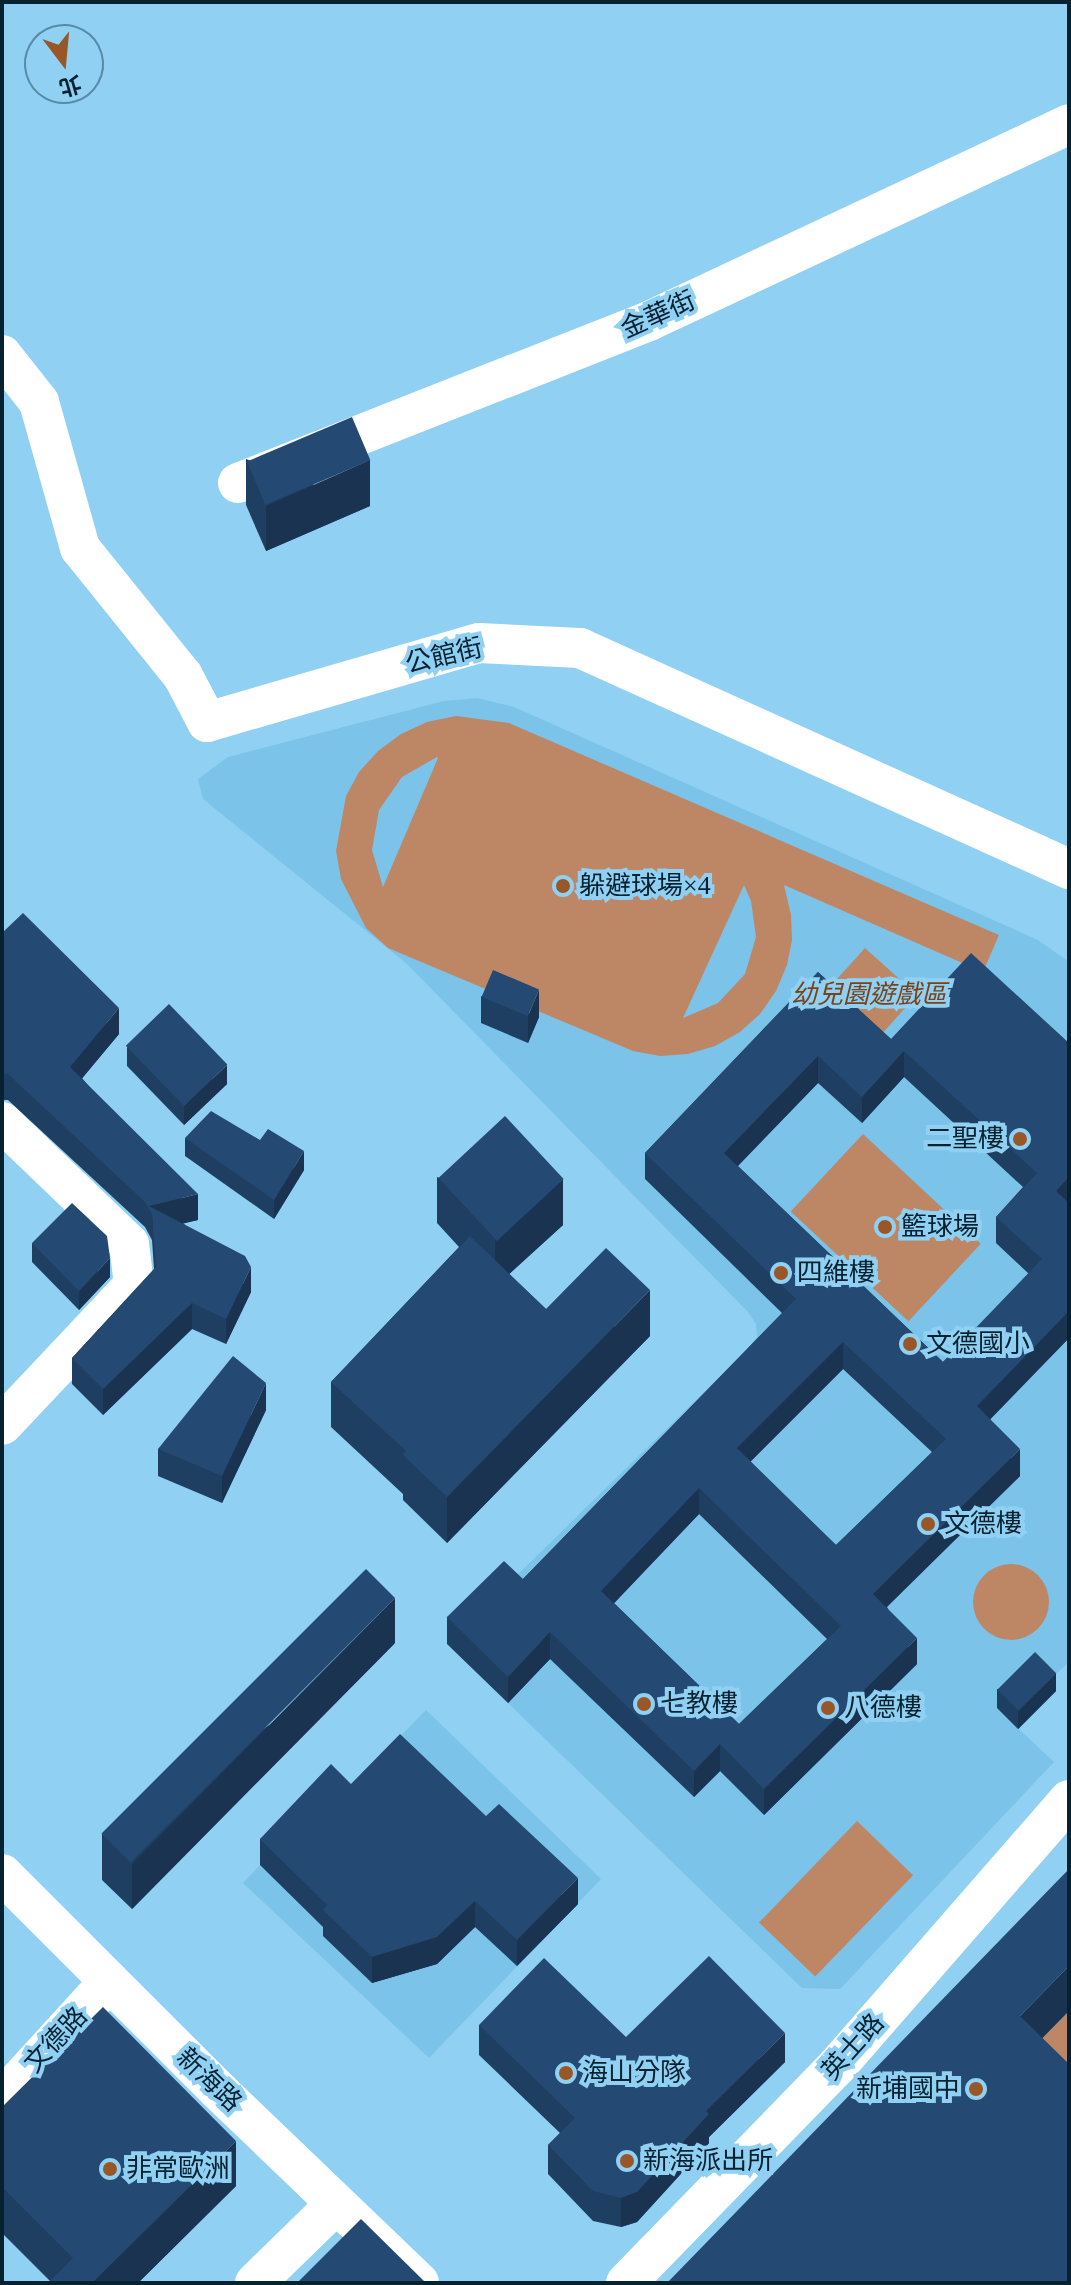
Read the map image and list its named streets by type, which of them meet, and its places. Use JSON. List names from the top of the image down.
{
  "streets": {
    "street": [
      "金華街",
      "公館街",
      "文德路",
      "英士路",
      "新海路"
    ]
  },
  "crossings": [
    ["文德路", "新海路"]
  ],
  "parks": ["幼兒園遊戲區"],
  "places": [
    "躲避球場×4",
    "二聖樓",
    "籃球場",
    "四維樓",
    "文德國小",
    "文德樓",
    "七教樓",
    "八德樓",
    "海山分隊",
    "新埔國中",
    "新海派出所",
    "非常歐洲"
  ],
  "north": "bottom"
}
